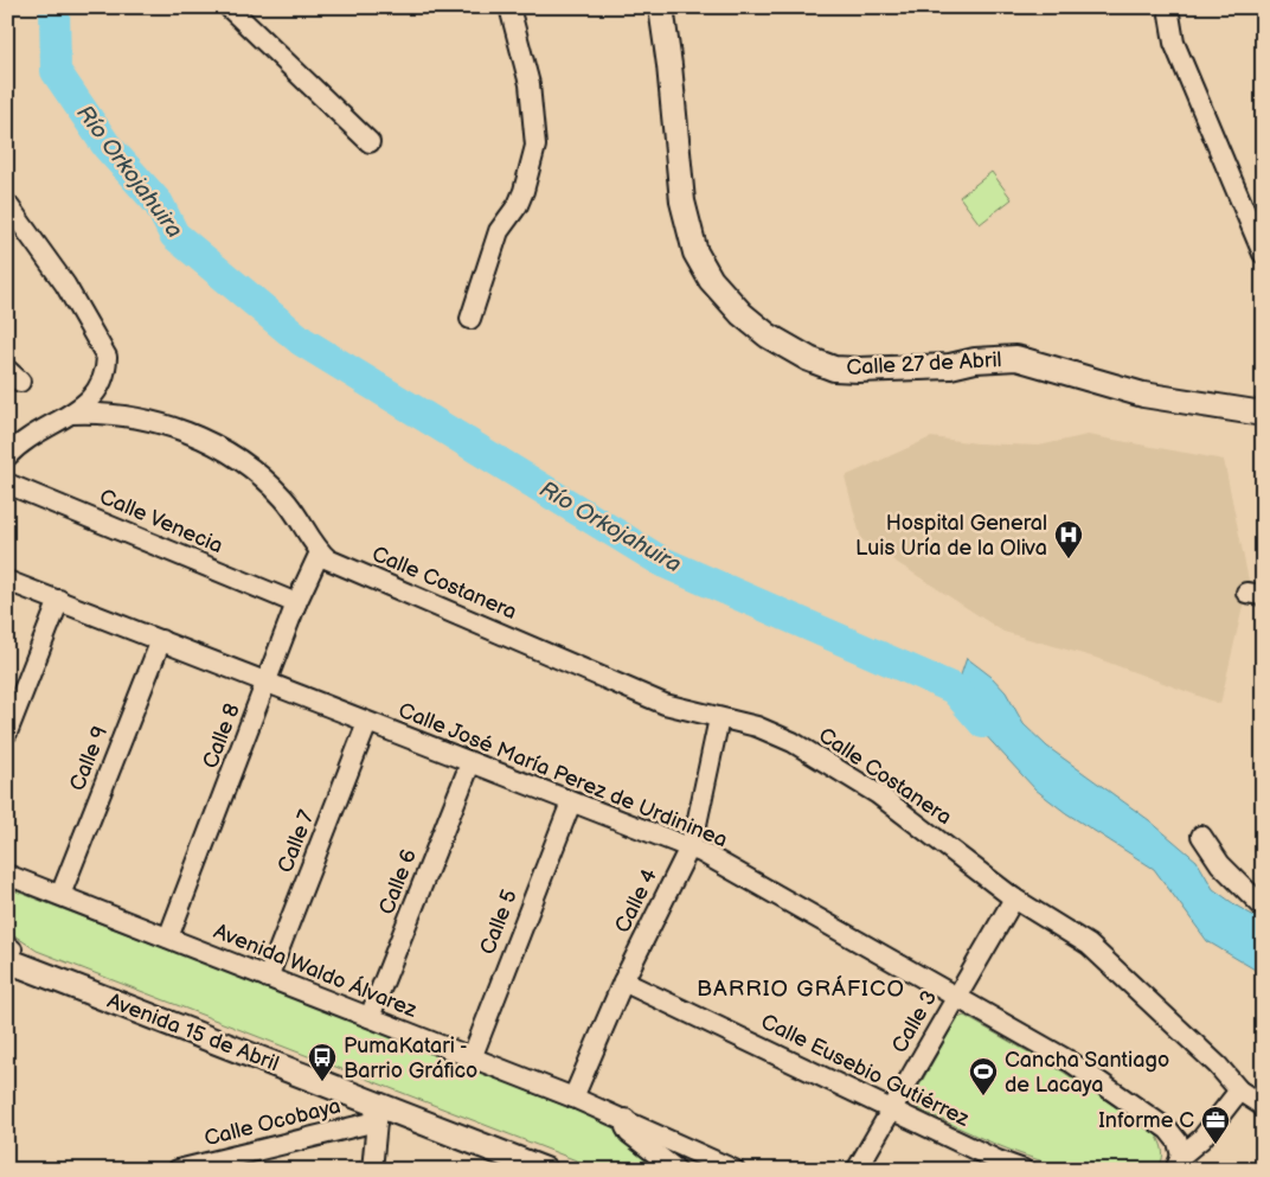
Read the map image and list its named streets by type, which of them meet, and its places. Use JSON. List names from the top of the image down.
{
  "streets": {
    "main road": ["Calle 27 de Abril", "Avenida 15 de Abril"],
    "street": [
      "Calle Venecia",
      "Calle Costanera",
      "Calle 8",
      "Calle 9",
      "Calle José María Perez de Urdininea",
      "Calle 7",
      "Calle 6",
      "Calle 4",
      "Calle 5",
      "Avenida Waldo Álvarez",
      "Calle 3",
      "Calle Eusebio Gutiérrez",
      "Calle Ocobaya"
    ]
  },
  "crossings": [
    ["Calle Venecia", "Calle 8"],
    ["Calle Costanera", "Calle 8"],
    ["Calle Costanera", "Calle 4"],
    ["Calle Costanera", "Calle 3"],
    ["Calle 8", "Calle José María Perez de Urdininea"],
    ["Calle 8", "Avenida Waldo Álvarez"],
    ["Calle 9", "Calle José María Perez de Urdininea"],
    ["Calle 9", "Avenida Waldo Álvarez"],
    ["Calle José María Perez de Urdininea", "Calle 7"],
    ["Calle José María Perez de Urdininea", "Calle 6"],
    ["Calle José María Perez de Urdininea", "Calle 4"],
    ["Calle José María Perez de Urdininea", "Calle 5"],
    ["Calle José María Perez de Urdininea", "Calle 3"],
    ["Calle 7", "Avenida Waldo Álvarez"],
    ["Calle 6", "Avenida Waldo Álvarez"],
    ["Calle 4", "Avenida Waldo Álvarez"],
    ["Calle 4", "Calle Eusebio Gutiérrez"],
    ["Calle 5", "Avenida Waldo Álvarez"],
    ["Calle 3", "Calle Eusebio Gutiérrez"],
    ["Avenida 15 de Abril", "Calle Ocobaya"]
  ],
  "districts": ["BARRIO GRÁFICO"],
  "water": ["Río Orkojahuira"],
  "places": {
    "hospital": ["Hospital General Luis Uría de la Oliva"],
    "bus stop": ["PumaKatari - Barrio Gráfico"],
    "sports": ["Cancha Santiago de Lacaya"],
    "office": ["Informe C"]
  }
}
